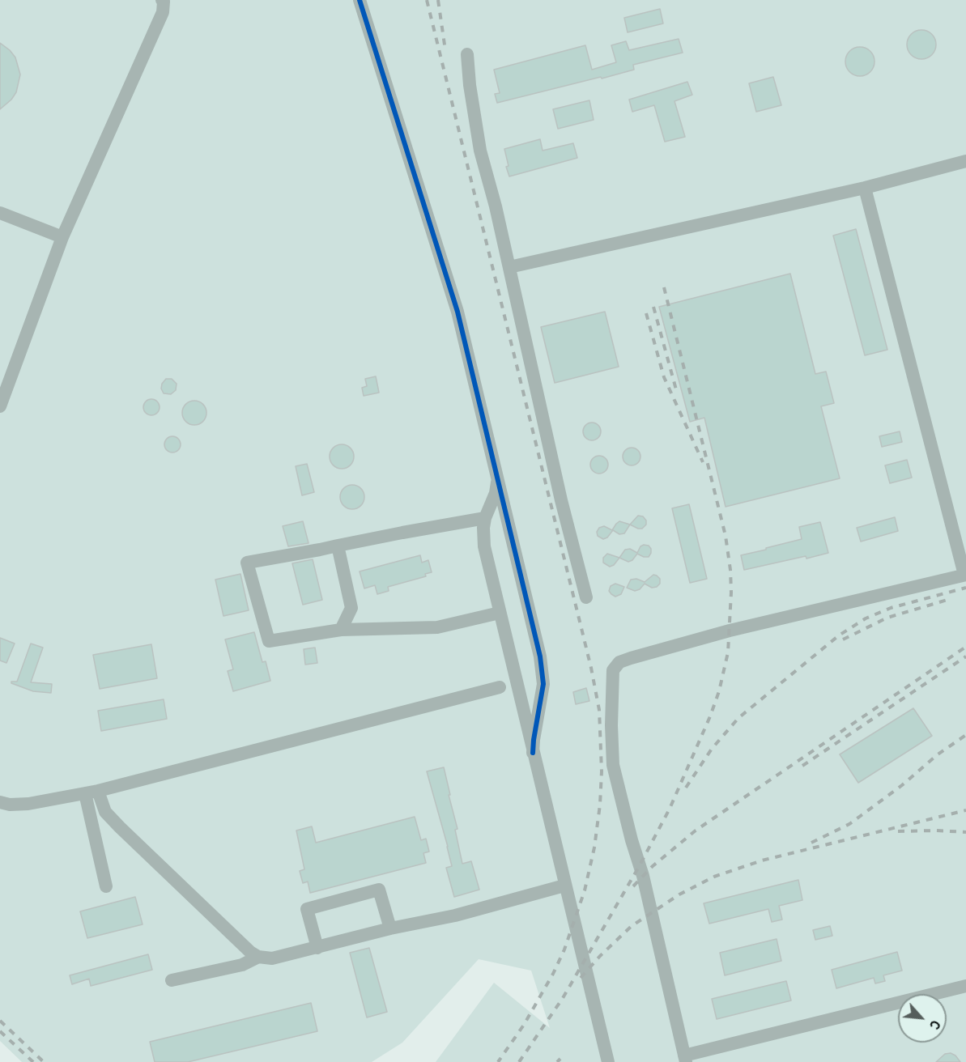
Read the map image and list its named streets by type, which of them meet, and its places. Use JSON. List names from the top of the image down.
{
  "north": "bottom right"
}
